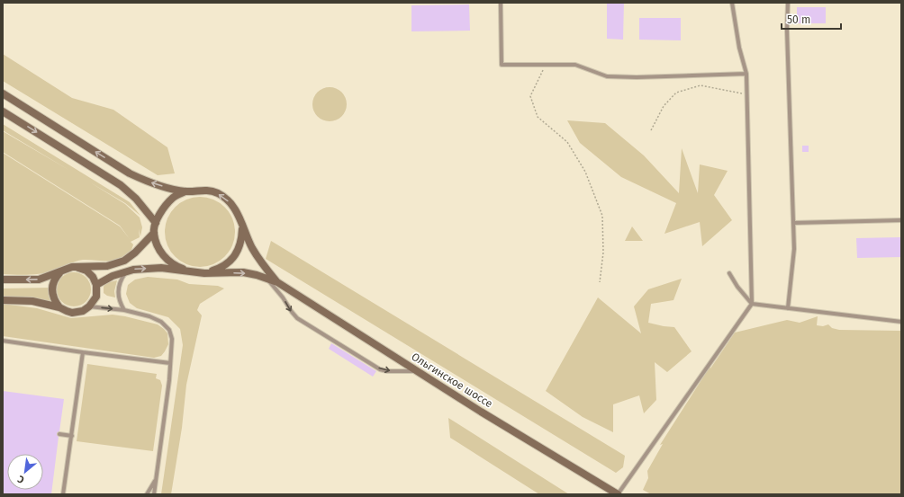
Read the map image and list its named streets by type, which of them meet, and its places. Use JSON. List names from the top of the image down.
{
  "streets": {
    "main road": ["Ольгинское шоссе"]
  },
  "scale_bar": "50 m",
  "north": "bottom left"
}
